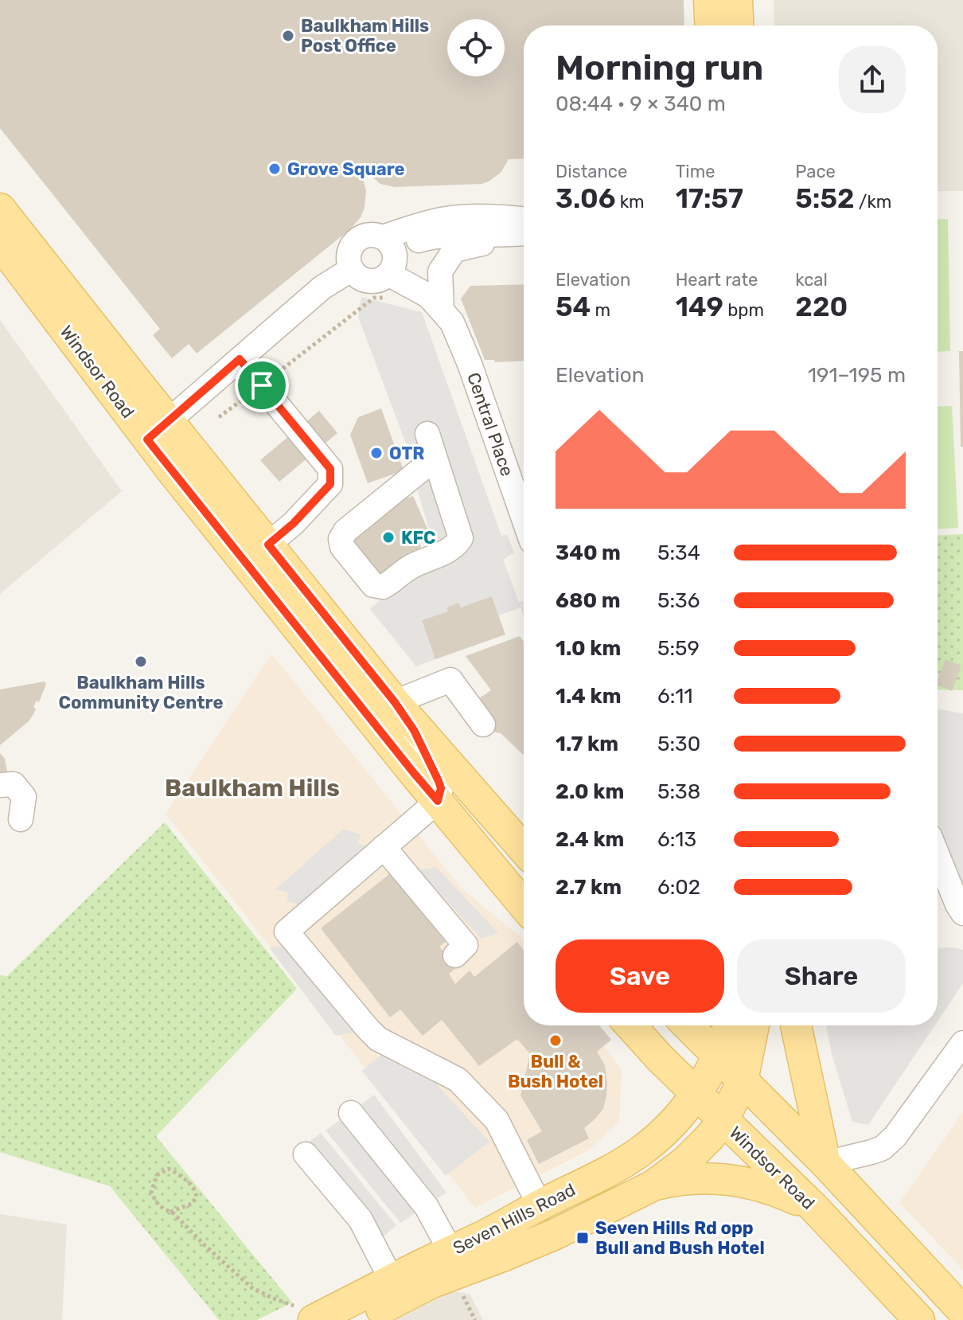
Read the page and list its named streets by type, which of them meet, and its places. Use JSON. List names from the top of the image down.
{
  "streets": {
    "main road": ["Windsor Road", "Seven Hills Road"],
    "street": ["Central Place"]
  },
  "crossings": [
    ["Windsor Road", "Seven Hills Road"]
  ],
  "districts": ["Baulkham Hills"],
  "places": {
    "other": [
      "Baulkham Hills Post Office",
      "Grove Square",
      "OTR",
      "KFC",
      "Baulkham Hills Community Centre",
      "Bull & Bush Hotel"
    ],
    "transit": ["Seven Hills Rd opp Bull and Bush Hotel"]
  },
  "page": {
    "heading": ["Morning run", "08:44 · 9 × 340 m"],
    "stats": [
      ["Distance", "3.06 km"],
      ["Time", "17:57"],
      ["Pace", "5:52 /km"],
      ["Elevation", "54 m"],
      ["Heart rate", "149 bpm"],
      ["kcal", "220"]
    ],
    "chart": ["Elevation", "191–195 m"],
    "list": [
      {
        "name": "340 m",
        "note": "5:34"
      },
      {
        "name": "680 m",
        "note": "5:36"
      },
      {
        "name": "1.0 km",
        "note": "5:59"
      },
      {
        "name": "1.4 km",
        "note": "6:11"
      },
      {
        "name": "1.7 km",
        "note": "5:30"
      },
      {
        "name": "2.0 km",
        "note": "5:38"
      },
      {
        "name": "2.4 km",
        "note": "6:13"
      },
      {
        "name": "2.7 km",
        "note": "6:02"
      }
    ],
    "buttons": ["Save", "Share"]
  }
}
